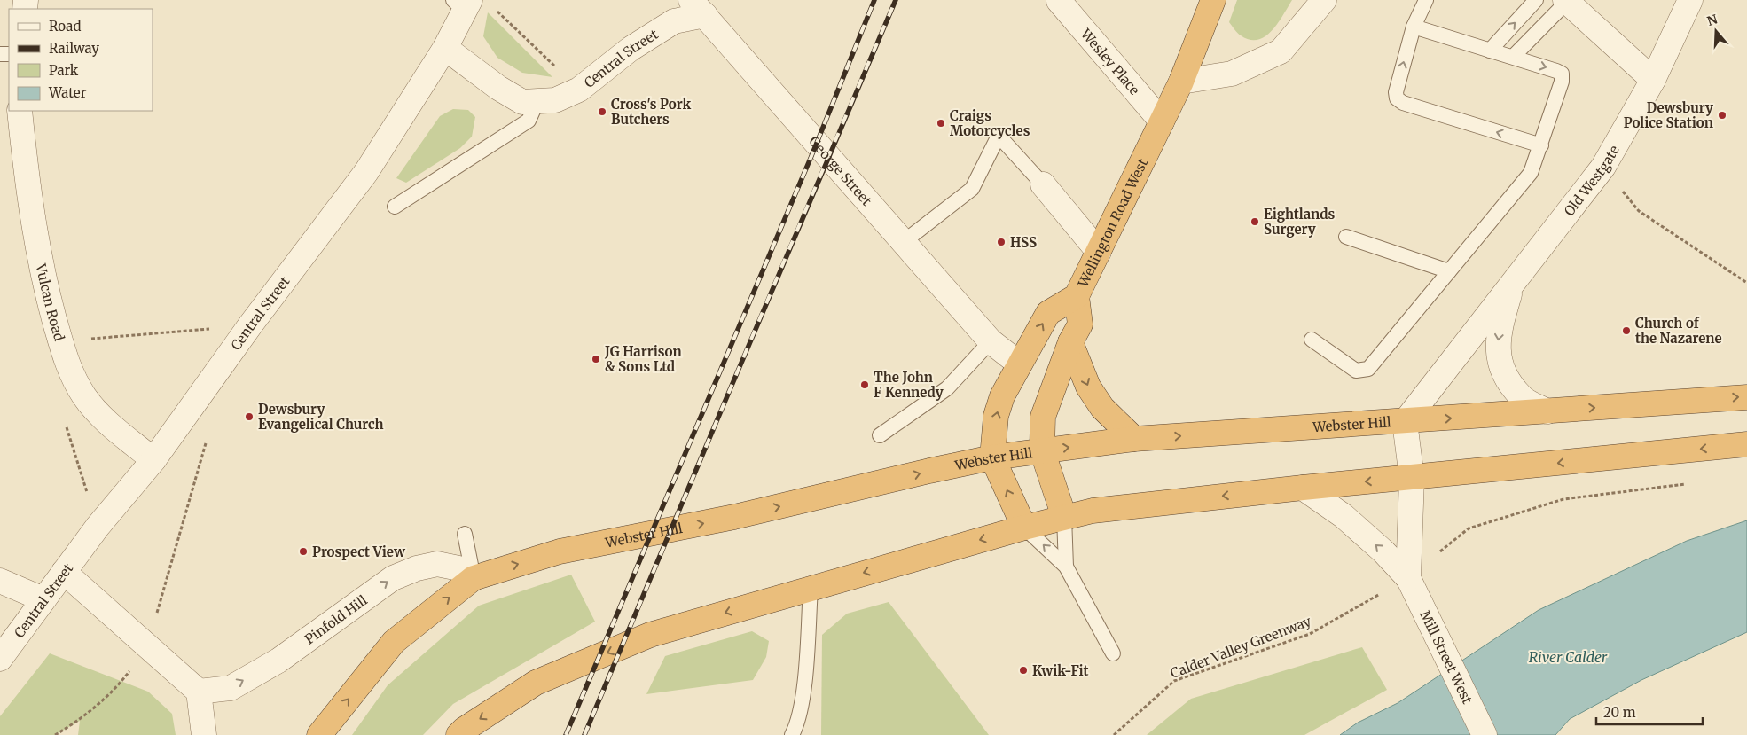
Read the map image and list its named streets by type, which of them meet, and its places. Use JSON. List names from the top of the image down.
{
  "streets": {
    "highway": ["Wellington Road West", "Webster Hill"],
    "street": [
      "Central Street",
      "Wesley Place",
      "George Street",
      "Old Westgate",
      "Vulcan Road",
      "Pinfold Hill",
      "Mill Street West"
    ],
    "path": ["Calder Valley Greenway"]
  },
  "crossings": [
    ["Central Street", "George Street"],
    ["Central Street", "Vulcan Road"],
    ["Wesley Place", "Wellington Road West"],
    ["Old Westgate", "Webster Hill"],
    ["Wellington Road West", "Webster Hill"],
    ["Webster Hill", "Pinfold Hill"],
    ["Calder Valley Greenway", "Mill Street West"]
  ],
  "one_way": ["Pinfold Hill"],
  "water": ["River Calder"],
  "places": [
    "Cross's Pork Butchers",
    "Dewsbury Police Station",
    "Craigs Motorcycles",
    "Eightlands Surgery",
    "HSS",
    "Church of the Nazarene",
    "JG Harrison & Sons Ltd",
    "The John F Kennedy",
    "Dewsbury Evangelical Church",
    "Prospect View",
    "Kwik-Fit"
  ],
  "legend": [
    "Road",
    "Railway",
    "Park",
    "Water"
  ],
  "scale_bar": "20 m",
  "north": "top"
}
